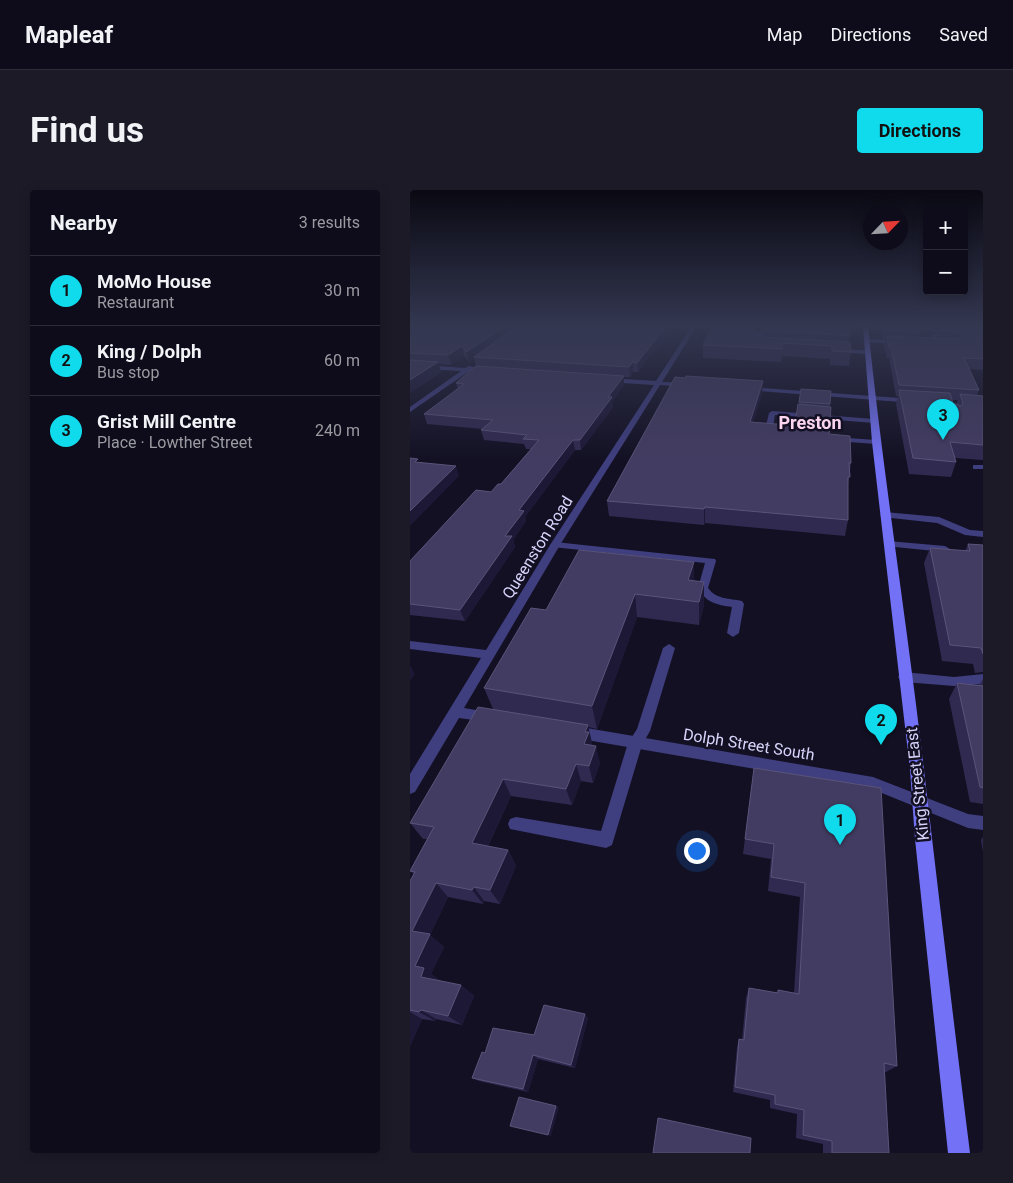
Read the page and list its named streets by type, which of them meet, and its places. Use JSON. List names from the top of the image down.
{
  "streets": {
    "main road": ["King Street East"],
    "street": ["Queenston Road", "Dolph Street South"]
  },
  "crossings": [
    ["Dolph Street South", "King Street East"]
  ],
  "districts": ["Preston"],
  "north": "top right",
  "page": {
    "header": "Mapleaf",
    "nav": ["Map", "Directions", "Saved"],
    "buttons": "Directions",
    "title": "Find us",
    "heading": ["Nearby", "3 results"],
    "map_buttons": ["+", "−"],
    "list": [
      {
        "mark": "1",
        "name": "MoMo House",
        "note": "Restaurant",
        "value": "30 m"
      },
      {
        "mark": "2",
        "name": "King / Dolph",
        "note": "Bus stop",
        "value": "60 m"
      },
      {
        "mark": "3",
        "name": "Grist Mill Centre",
        "note": "Place · Lowther Street",
        "value": "240 m"
      }
    ],
    "pins": ["3", "2", "1"]
  }
}
